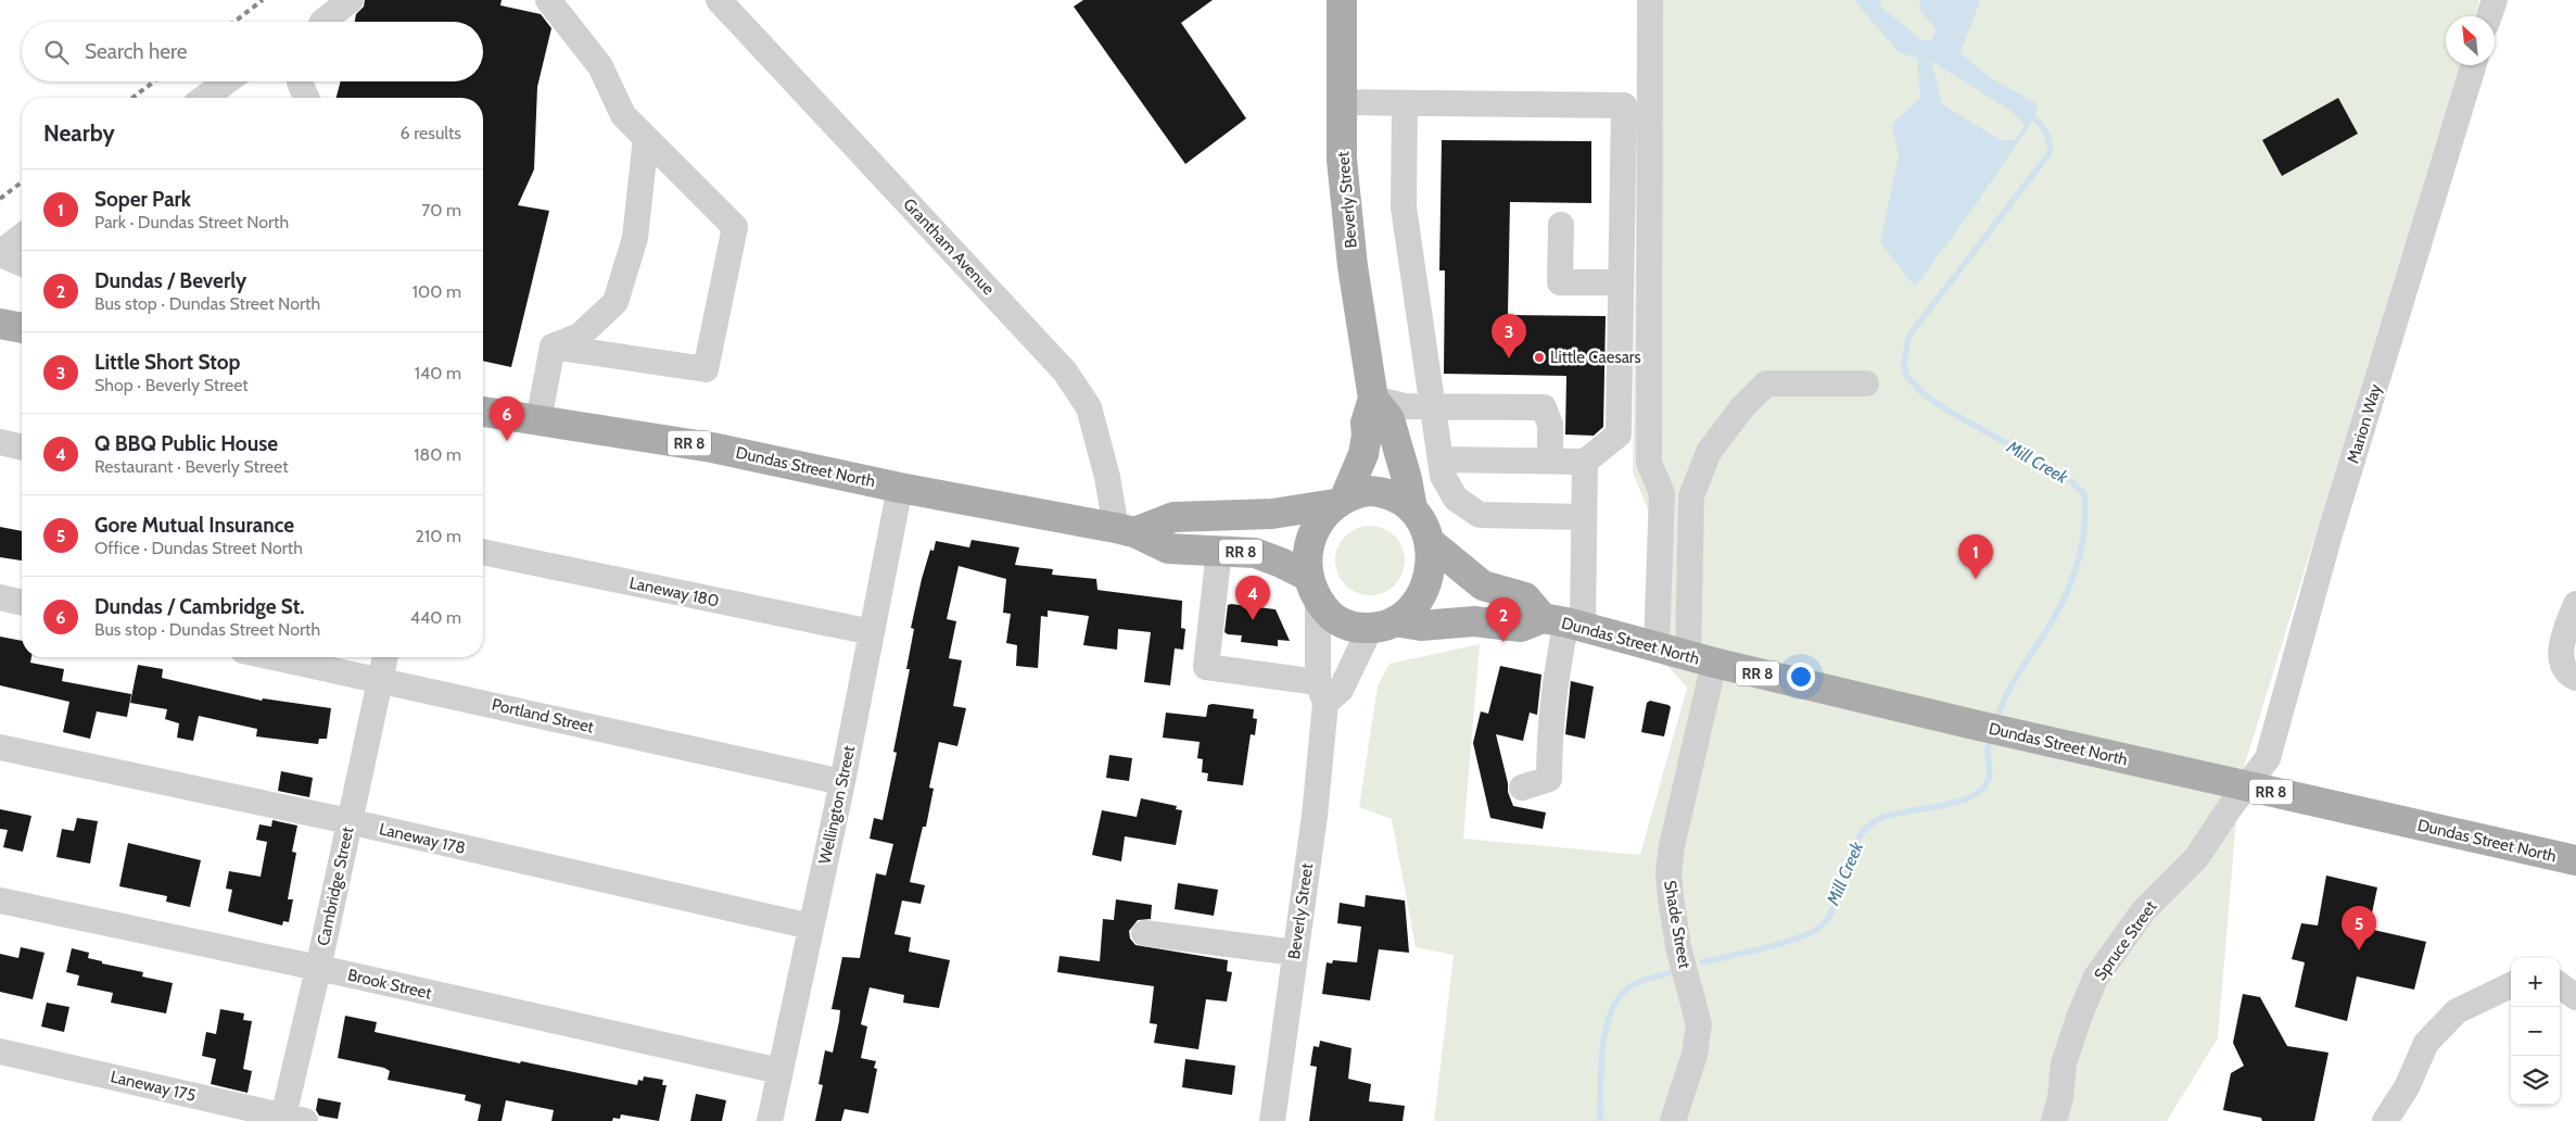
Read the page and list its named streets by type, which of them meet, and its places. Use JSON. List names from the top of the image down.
{
  "streets": {
    "main road": ["Beverly Street", "RR 8", "Dundas Street North"],
    "street": [
      "Grantham Avenue",
      "Marion Way",
      "Laneway 180",
      "Portland Street",
      "Wellington Street",
      "Laneway 178",
      "Cambridge Street",
      "Shade Street",
      "Spruce Street",
      "Brook Street",
      "Laneway 175"
    ]
  },
  "crossings": [
    ["Beverly Street", "Dundas Street North"],
    ["Grantham Avenue", "Dundas Street North"],
    ["Marion Way", "Dundas Street North"],
    ["Marion Way", "Spruce Street"],
    ["Dundas Street North", "Wellington Street"],
    ["Dundas Street North", "Shade Street"],
    ["Dundas Street North", "Spruce Street"],
    ["Laneway 180", "Wellington Street"],
    ["Portland Street", "Wellington Street"],
    ["Portland Street", "Cambridge Street"],
    ["Wellington Street", "Laneway 178"],
    ["Wellington Street", "Brook Street"],
    ["Laneway 178", "Cambridge Street"],
    ["Cambridge Street", "Brook Street"],
    ["Cambridge Street", "Laneway 175"]
  ],
  "water": ["Mill Creek"],
  "places": ["Little Caesars"],
  "north": "top left",
  "page": {
    "search": "Search here",
    "heading": ["Nearby", "6 results"],
    "list": [
      {
        "mark": "1",
        "name": "Soper Park",
        "note": "Park · Dundas Street North",
        "value": "70 m"
      },
      {
        "mark": "2",
        "name": "Dundas / Beverly",
        "note": "Bus stop · Dundas Street North",
        "value": "100 m"
      },
      {
        "mark": "3",
        "name": "Little Short Stop",
        "note": "Shop · Beverly Street",
        "value": "140 m"
      },
      {
        "mark": "4",
        "name": "Q BBQ Public House",
        "note": "Restaurant · Beverly Street",
        "value": "180 m"
      },
      {
        "mark": "5",
        "name": "Gore Mutual Insurance",
        "note": "Office · Dundas Street North",
        "value": "210 m"
      },
      {
        "mark": "6",
        "name": "Dundas / Cambridge St.",
        "note": "Bus stop · Dundas Street North",
        "value": "440 m"
      }
    ],
    "pins": [
      "3",
      "6",
      "1",
      "4",
      "2",
      "5"
    ],
    "map_buttons": ["+", "−"]
  }
}
